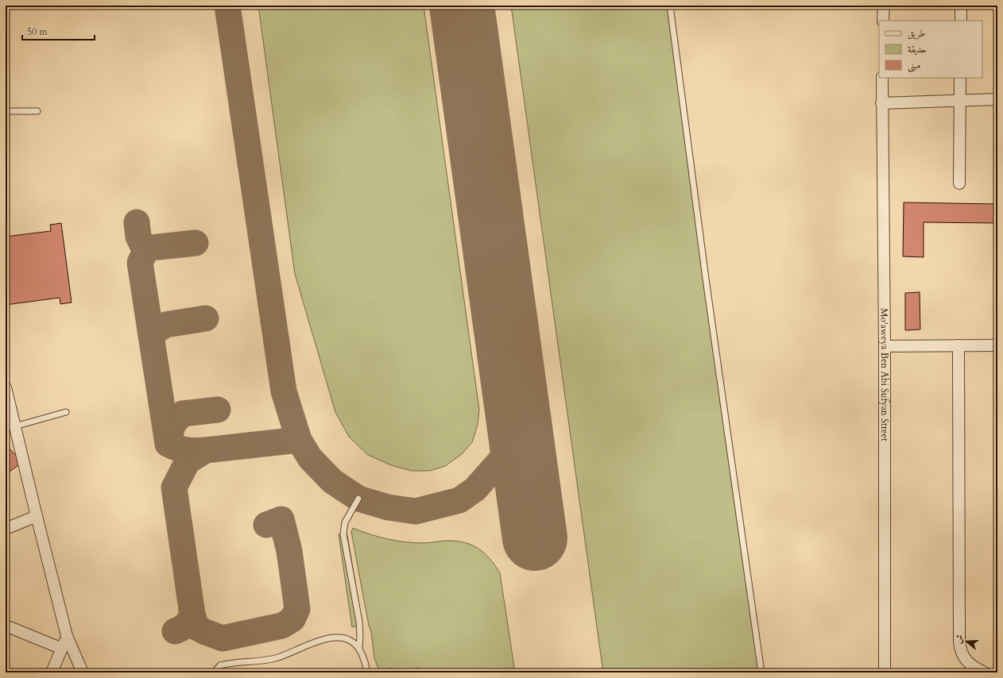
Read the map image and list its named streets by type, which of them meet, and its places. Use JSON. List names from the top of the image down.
{
  "streets": {
    "street": ["Mo'aweya Ben Abi Sufyan Street"]
  },
  "legend": ["طريق", "حديقة", "مبنى"],
  "scale_bar": "50 m",
  "north": "left"
}
